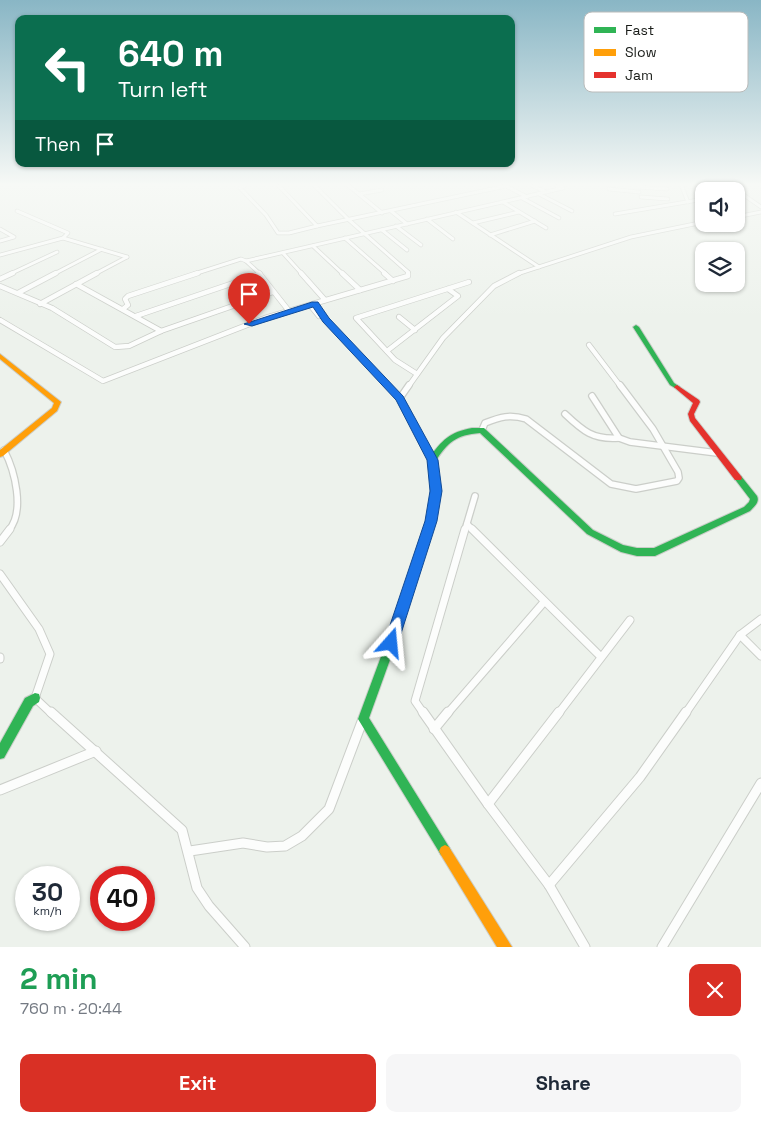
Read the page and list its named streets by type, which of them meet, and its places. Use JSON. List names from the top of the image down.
{
  "legend": ["Fast", "Slow", "Jam"],
  "page": {
    "turn": ["640 m", "Turn left"],
    "then": "Then",
    "speed": "30 km/h",
    "limit": "40",
    "heading": ["2 min", "760 m · 20:44"],
    "buttons": ["Exit", "Share"]
  }
}
